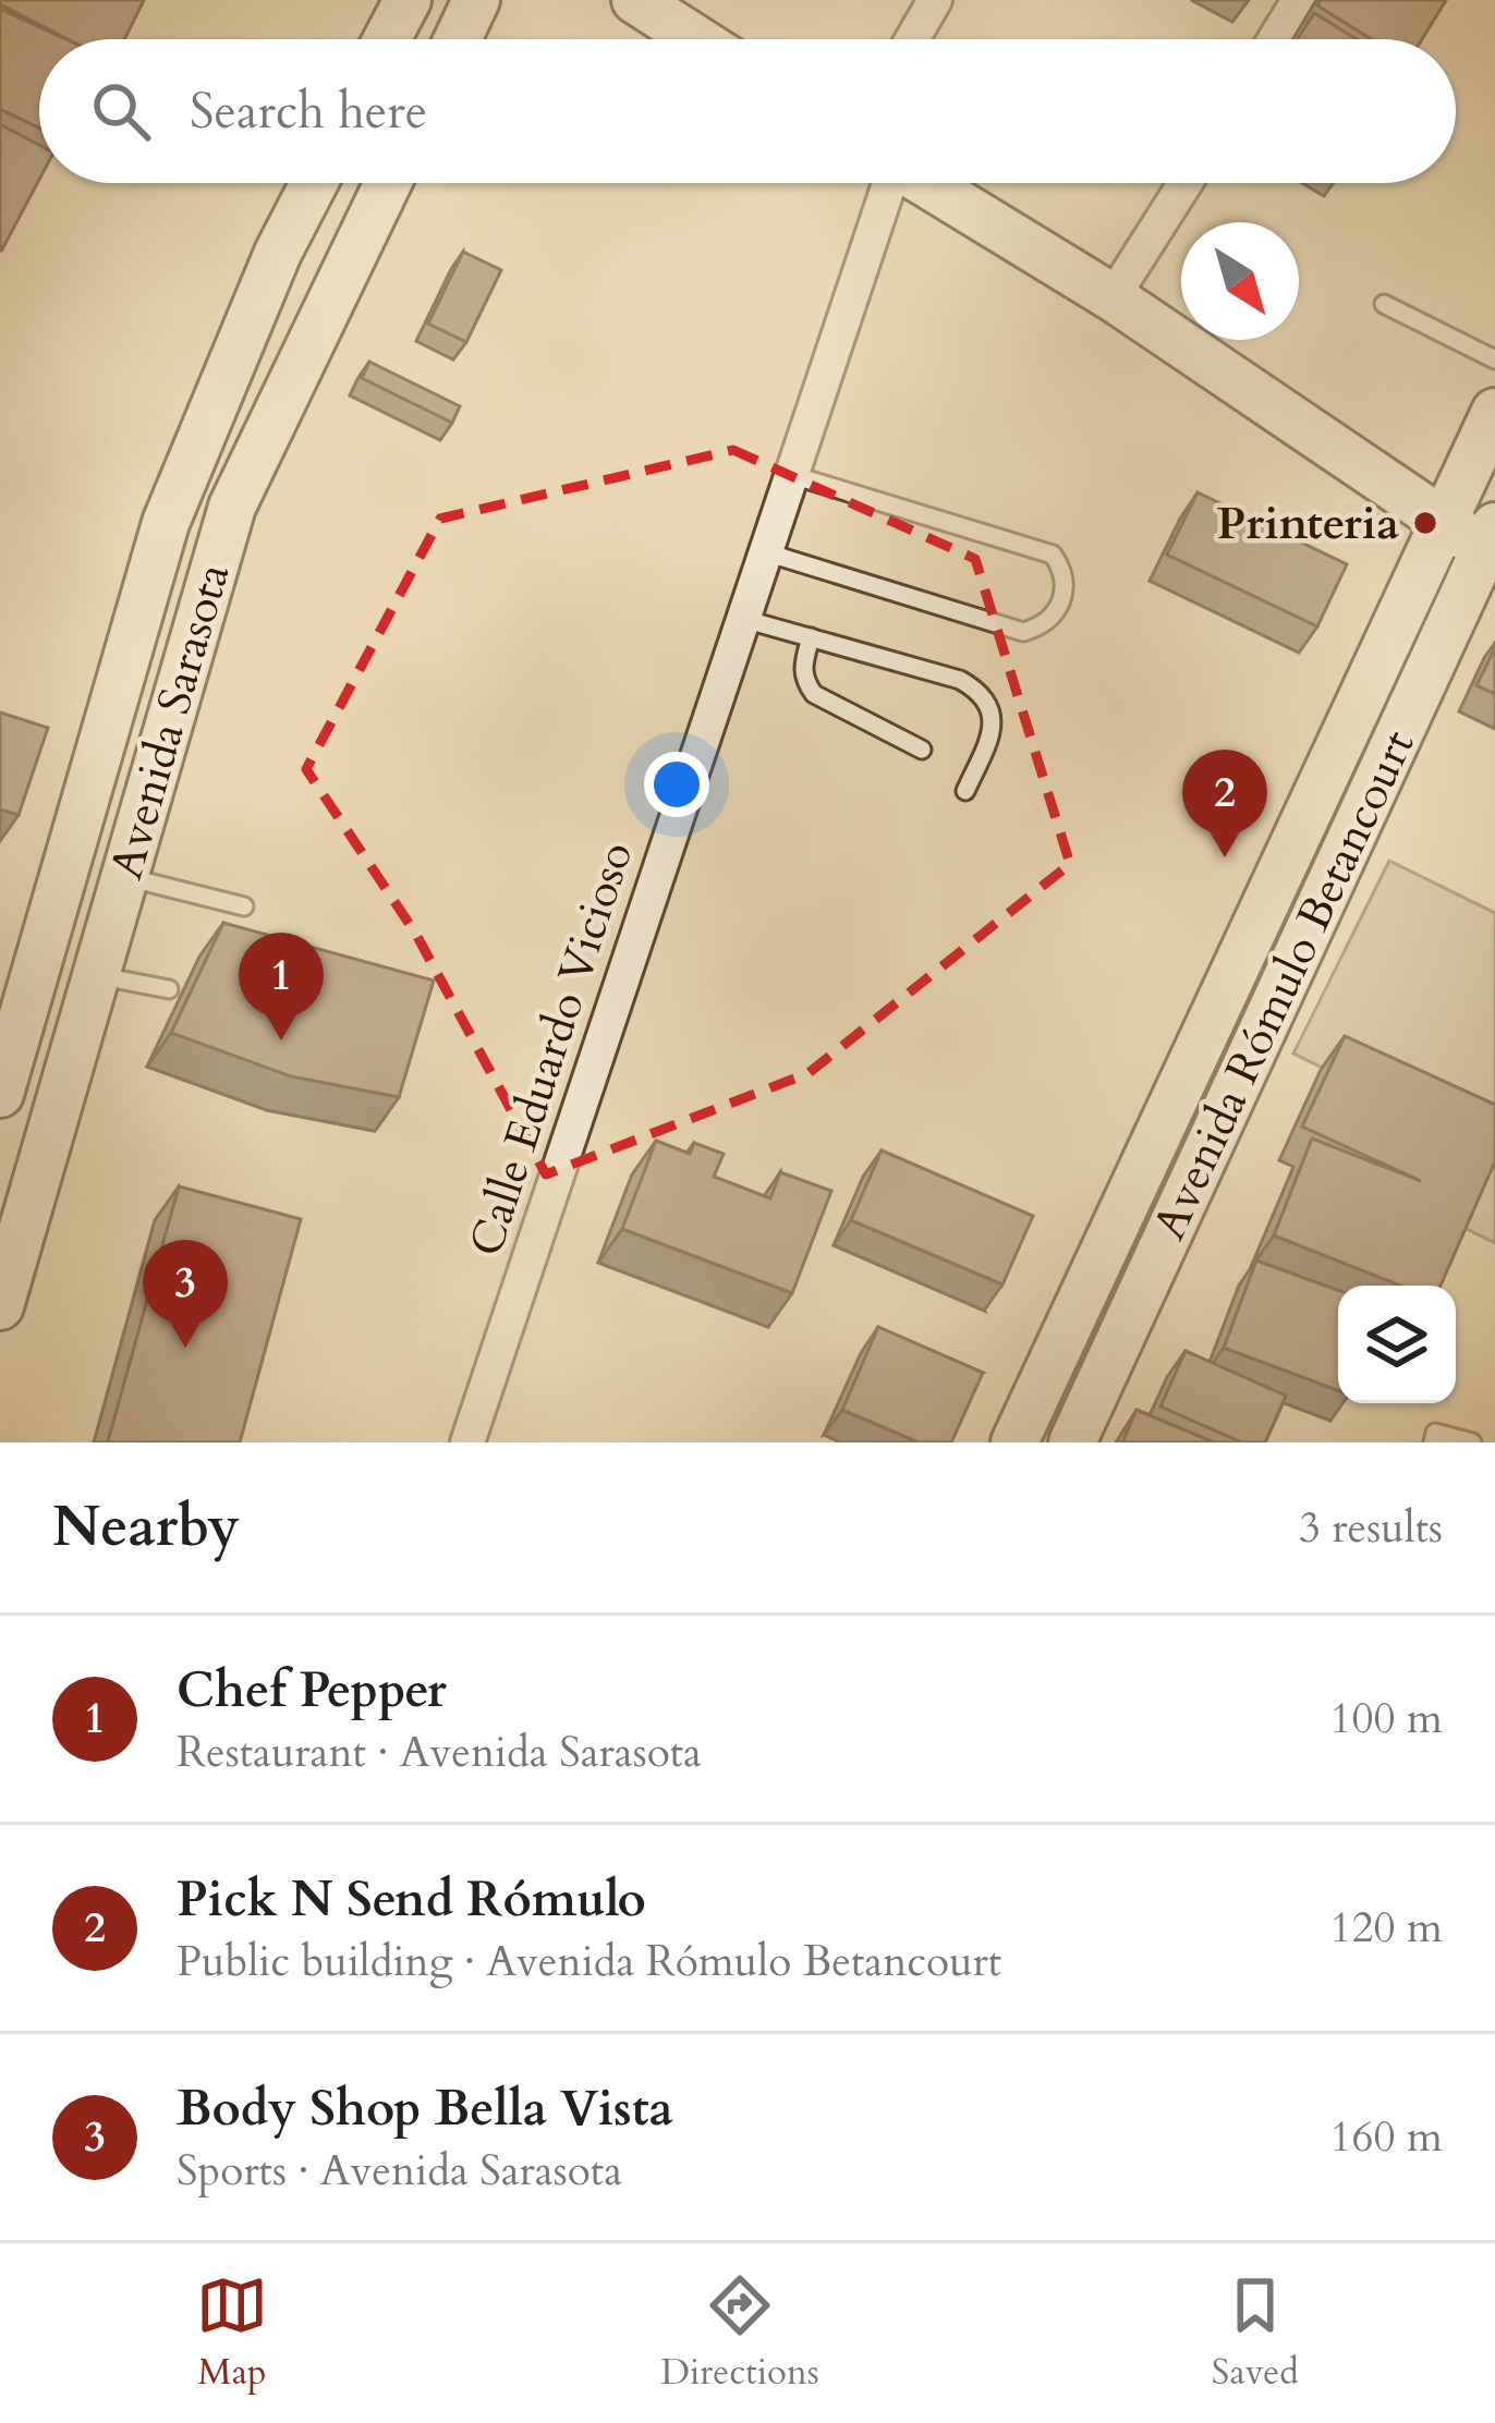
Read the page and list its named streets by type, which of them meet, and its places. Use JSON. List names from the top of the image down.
{
  "streets": {
    "main road": ["Avenida Sarasota", "Avenida Rómulo Betancourt"],
    "street": ["Calle Eduardo Vicioso"]
  },
  "places": ["Printeria"],
  "north": "bottom right",
  "page": {
    "search": "Search here",
    "pins": ["2", "1", "3"],
    "heading": ["Nearby", "3 results"],
    "list": [
      {
        "mark": "1",
        "name": "Chef Pepper",
        "note": "Restaurant · Avenida Sarasota",
        "value": "100 m"
      },
      {
        "mark": "2",
        "name": "Pick N Send Rómulo",
        "note": "Public building · Avenida Rómulo Betancourt",
        "value": "120 m"
      },
      {
        "mark": "3",
        "name": "Body Shop Bella Vista",
        "note": "Sports · Avenida Sarasota",
        "value": "160 m"
      }
    ],
    "nav": ["Map", "Directions", "Saved"]
  }
}
